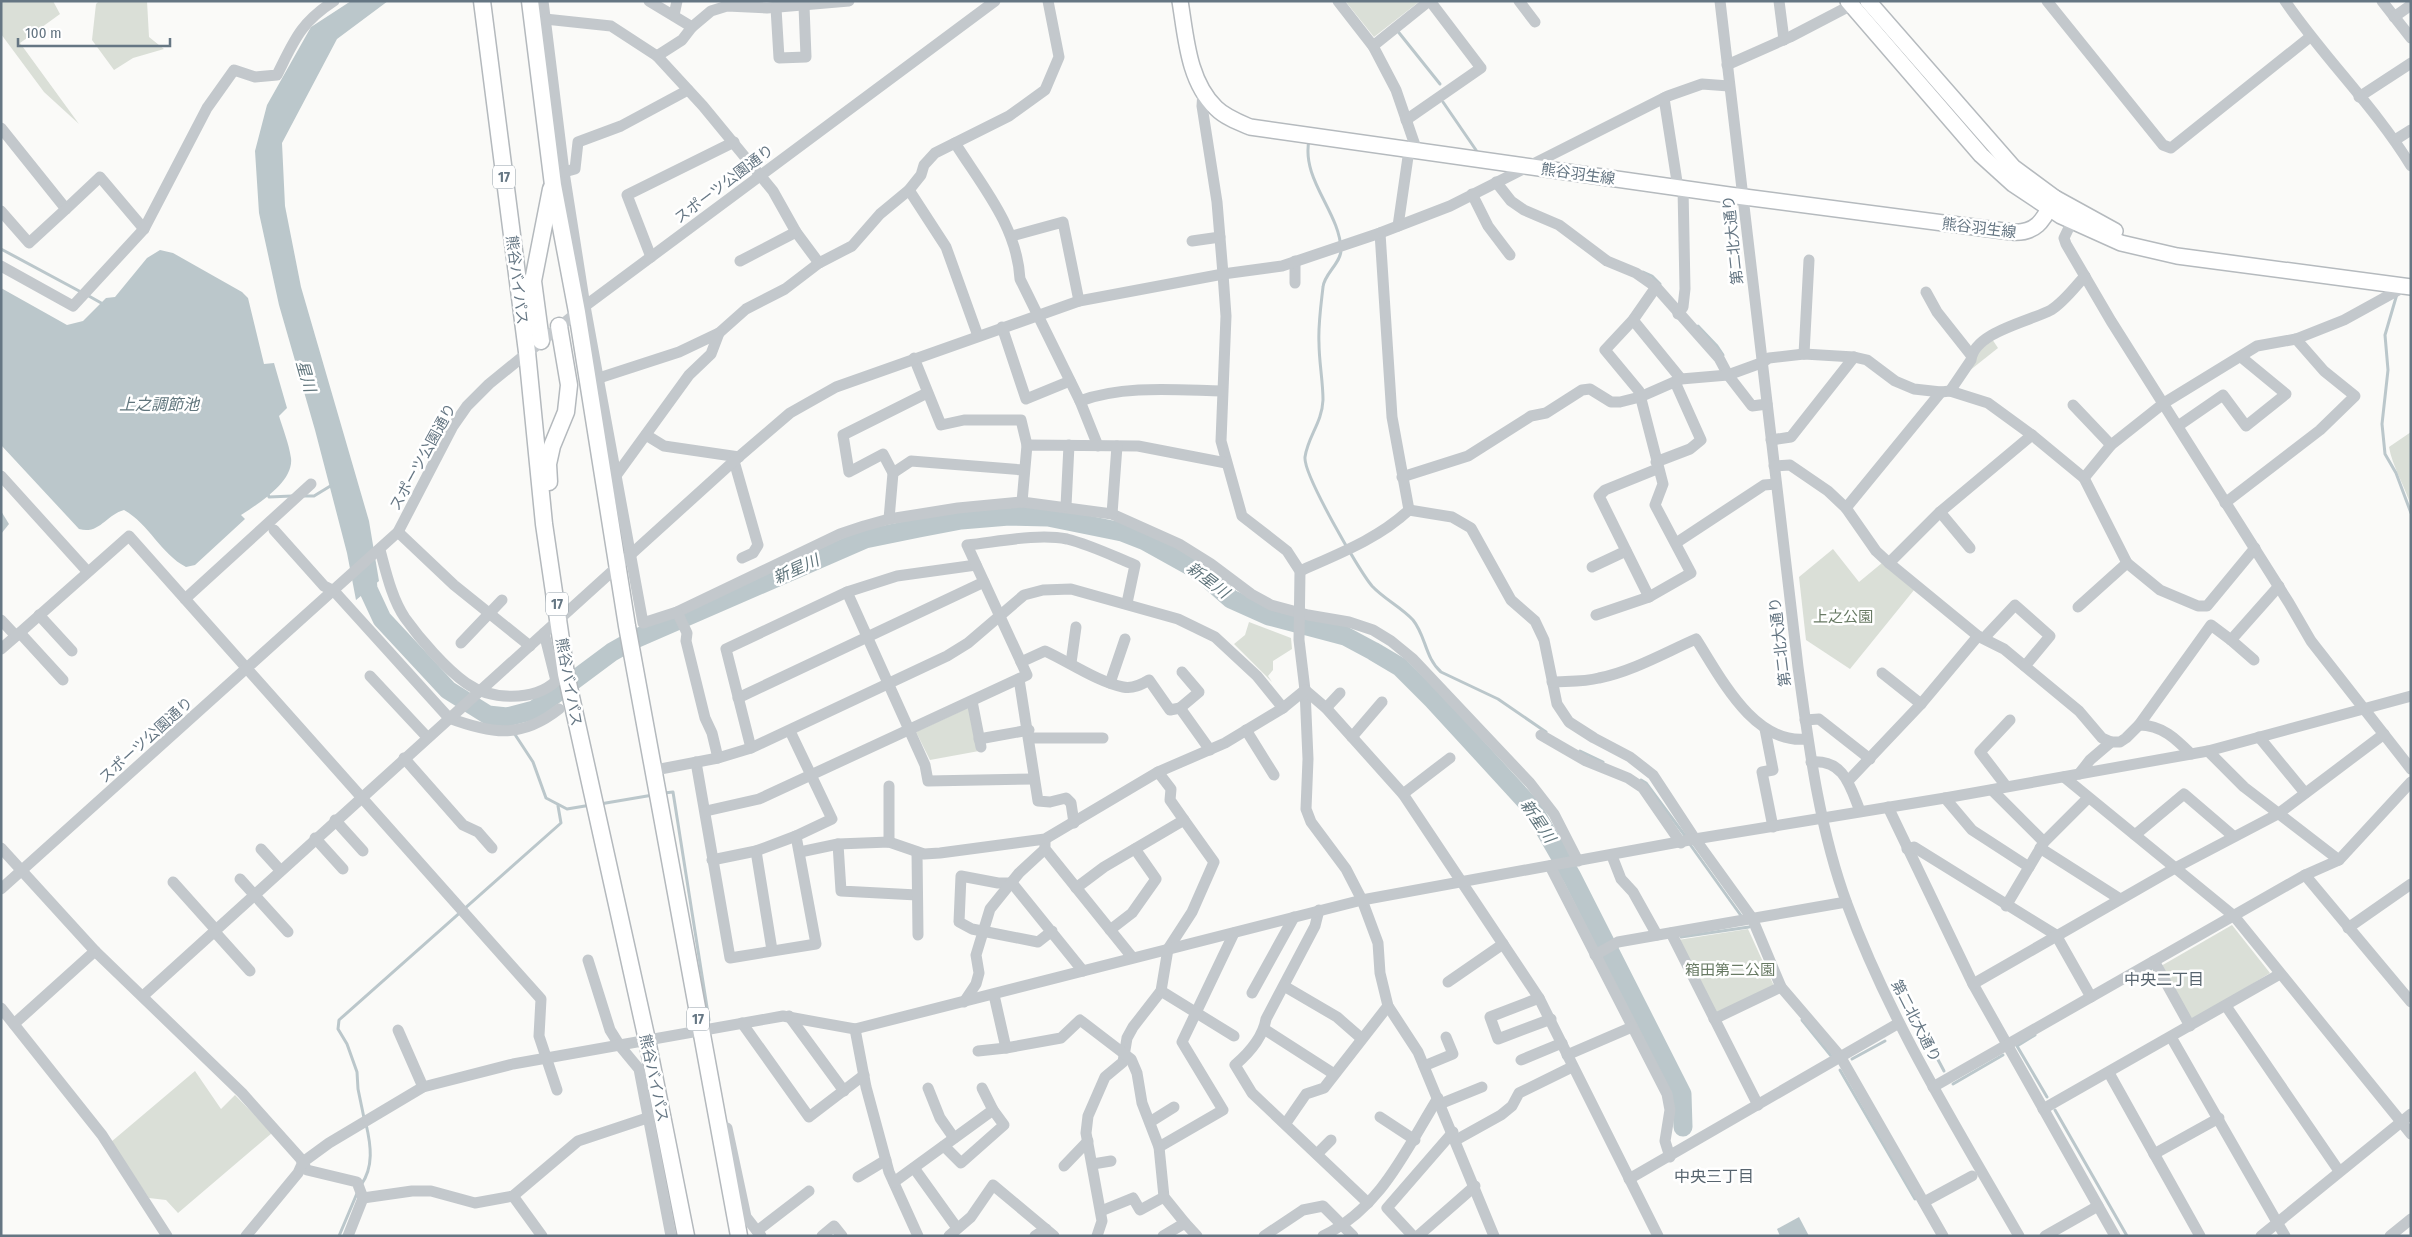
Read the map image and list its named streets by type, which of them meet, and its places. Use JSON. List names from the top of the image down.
{
  "streets": {
    "highway": ["17", "熊谷バイパス"],
    "main road": ["熊谷羽生線"],
    "street": ["スポーツ公園通り", "第二北大通り"]
  },
  "crossings": [
    ["熊谷羽生線", "第二北大通り"],
    ["17", "スポーツ公園通り"],
    ["スポーツ公園通り", "熊谷バイパス"]
  ],
  "districts": ["中央二丁目", "中央三丁目"],
  "water": ["星川", "上之調節池", "新星川"],
  "parks": ["上之公園", "箱田第二公園"],
  "scale_bar": "100 m"
}
